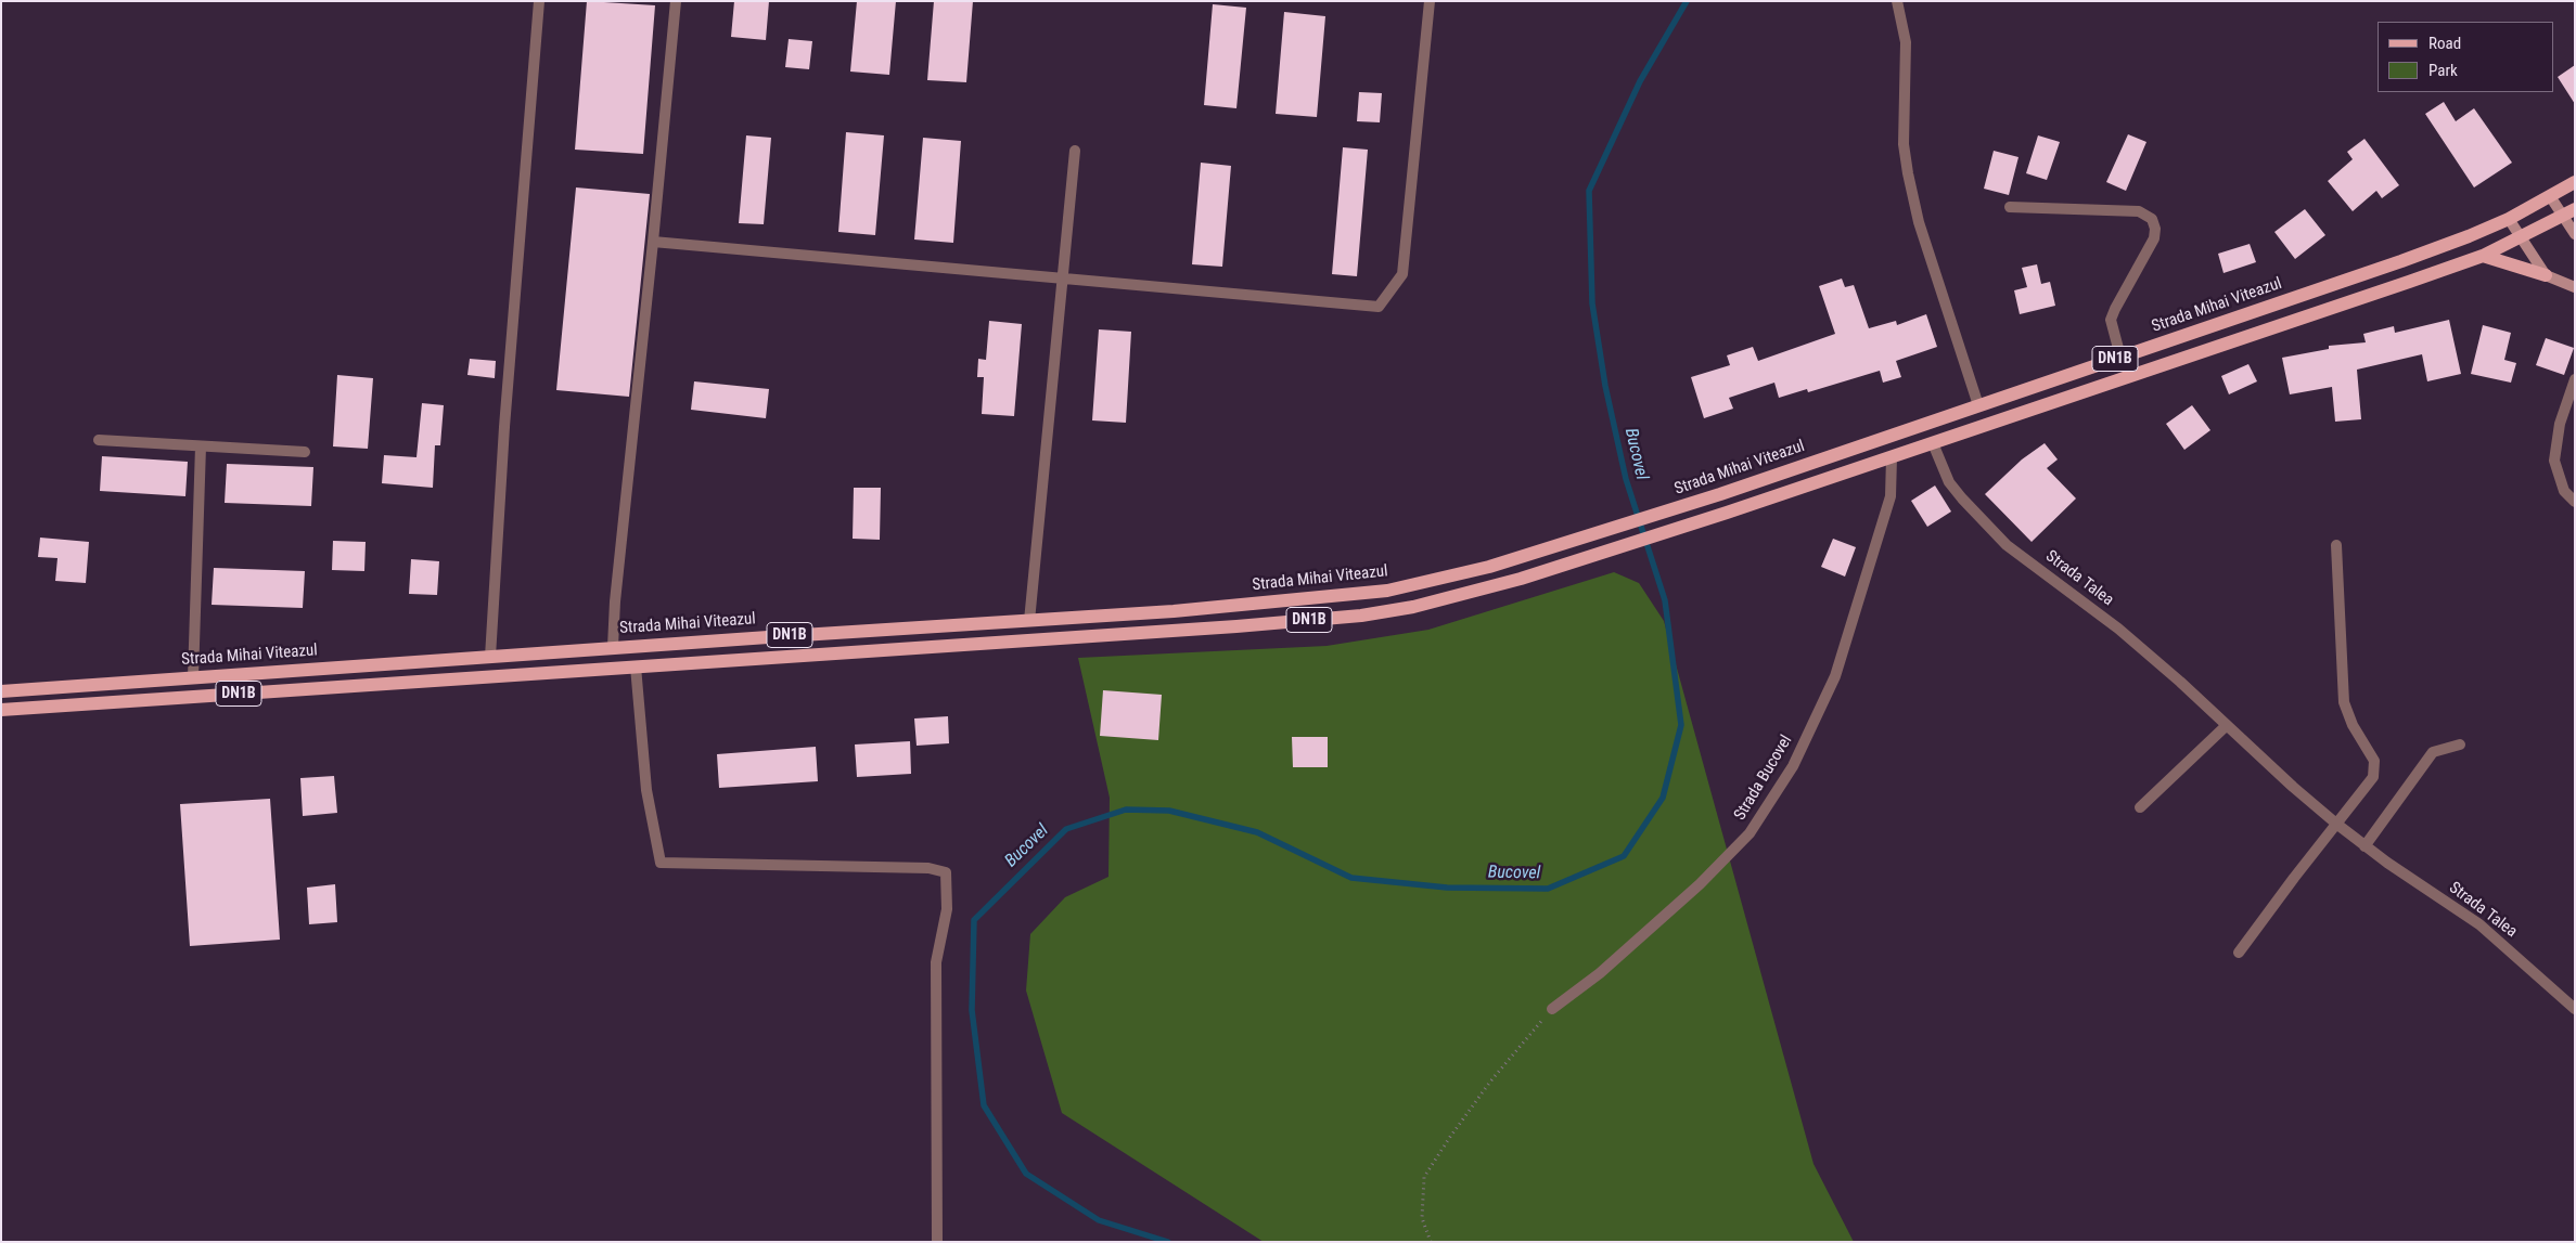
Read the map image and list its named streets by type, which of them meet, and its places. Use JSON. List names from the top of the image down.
{
  "streets": {
    "main road": ["Strada Mihai Viteazul", "DN1B"],
    "street": ["Strada Talea", "Strada Bucovel"]
  },
  "crossings": [
    ["DN1B", "Strada Talea"],
    ["DN1B", "Strada Bucovel"]
  ],
  "water": ["Bucovel"],
  "legend": ["Road", "Park"]
}
